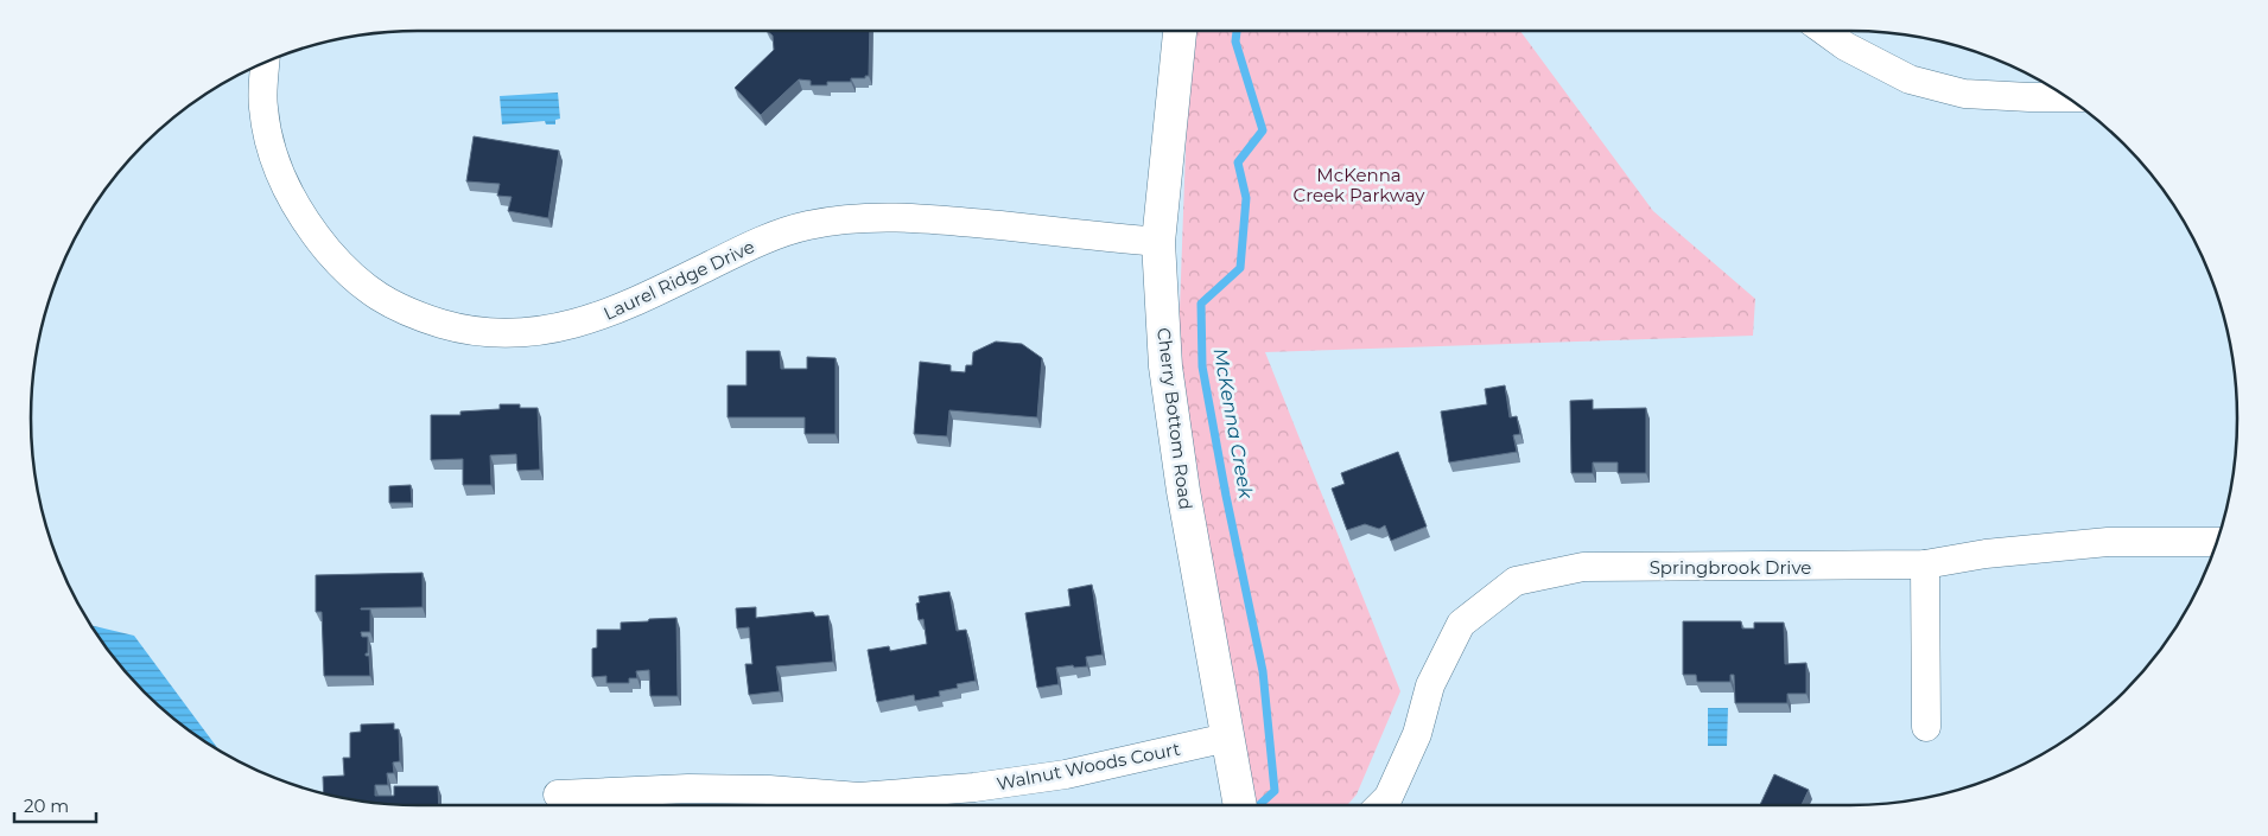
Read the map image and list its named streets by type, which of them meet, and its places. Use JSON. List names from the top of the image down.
{
  "streets": {
    "main road": ["Cherry Bottom Road"],
    "street": ["Laurel Ridge Drive", "Springbrook Drive", "Walnut Woods Court"]
  },
  "crossings": [
    ["Laurel Ridge Drive", "Cherry Bottom Road"],
    ["Cherry Bottom Road", "Walnut Woods Court"]
  ],
  "water": ["McKenna Creek"],
  "parks": ["McKenna Creek Parkway"],
  "scale_bar": "20 m"
}
